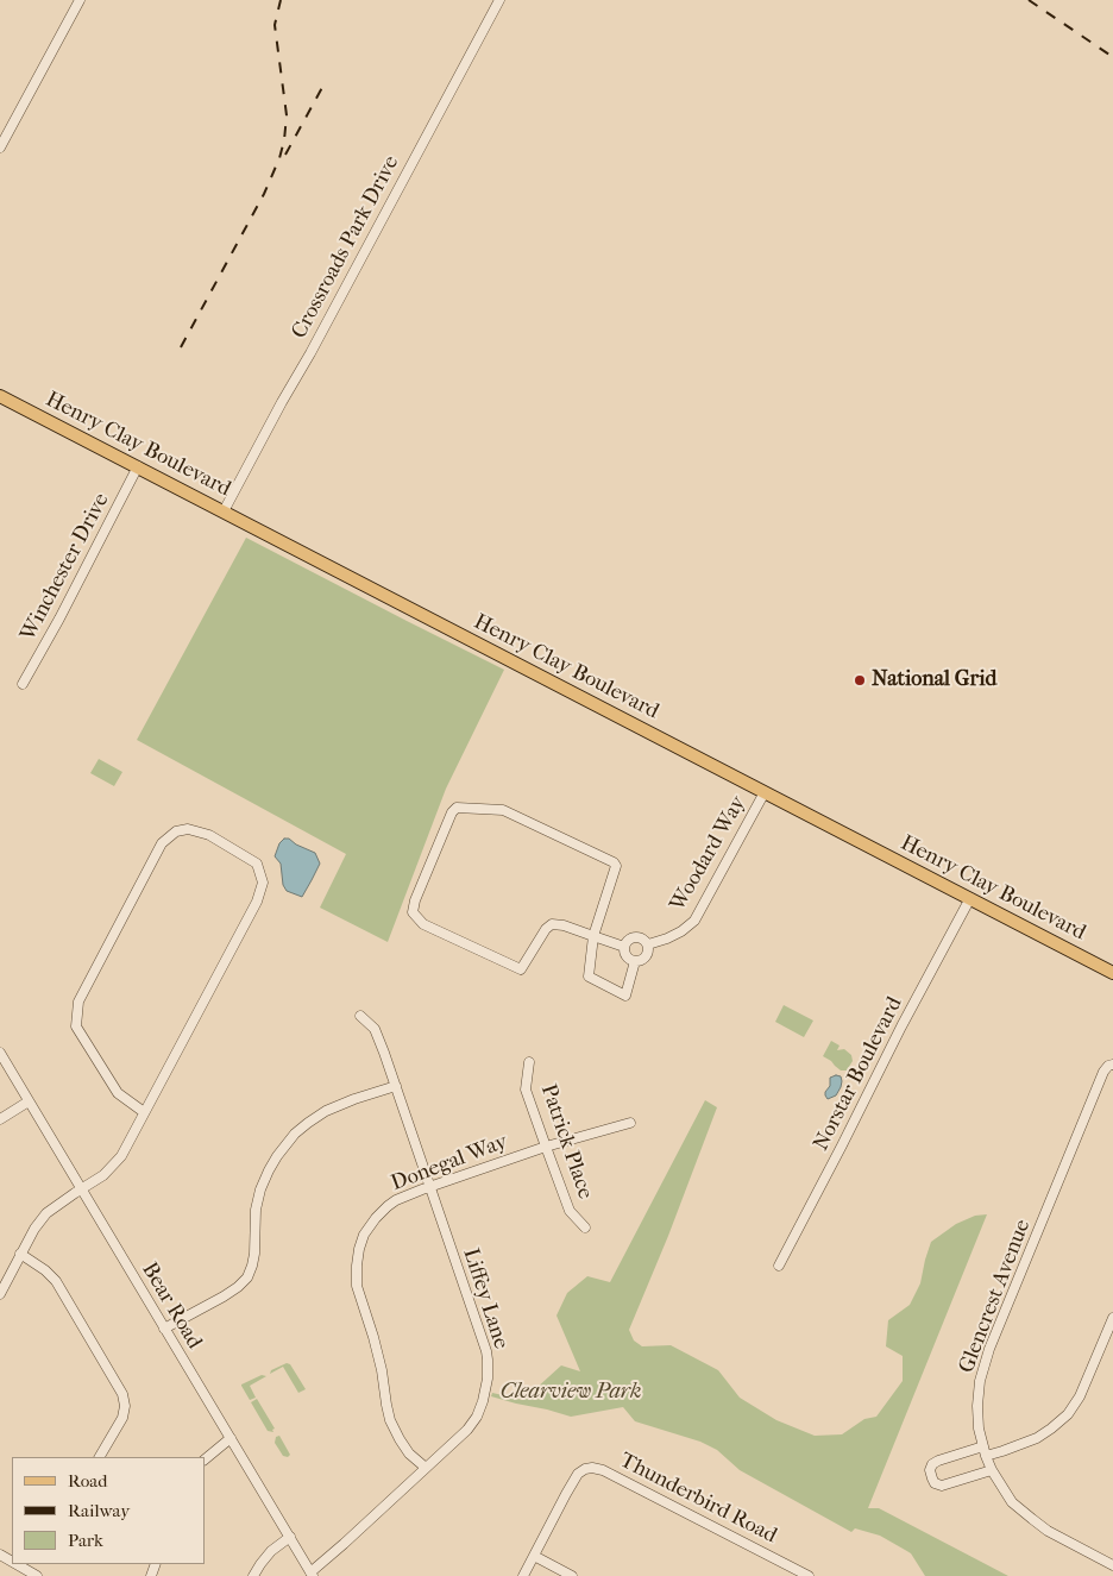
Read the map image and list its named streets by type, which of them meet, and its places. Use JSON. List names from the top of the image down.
{
  "streets": {
    "main road": ["Henry Clay Boulevard"],
    "street": [
      "Crossroads Park Drive",
      "Winchester Drive",
      "Woodard Way",
      "Norstar Boulevard",
      "Patrick Place",
      "Donegal Way",
      "Glencrest Avenue",
      "Liffey Lane",
      "Bear Road",
      "Thunderbird Road"
    ]
  },
  "crossings": [
    ["Crossroads Park Drive", "Henry Clay Boulevard"],
    ["Henry Clay Boulevard", "Winchester Drive"],
    ["Henry Clay Boulevard", "Woodard Way"],
    ["Henry Clay Boulevard", "Norstar Boulevard"],
    ["Patrick Place", "Donegal Way"],
    ["Donegal Way", "Liffey Lane"],
    ["Liffey Lane", "Bear Road"]
  ],
  "parks": ["Clearview Park"],
  "places": ["National Grid"],
  "legend": ["Road", "Railway", "Park"]
}
